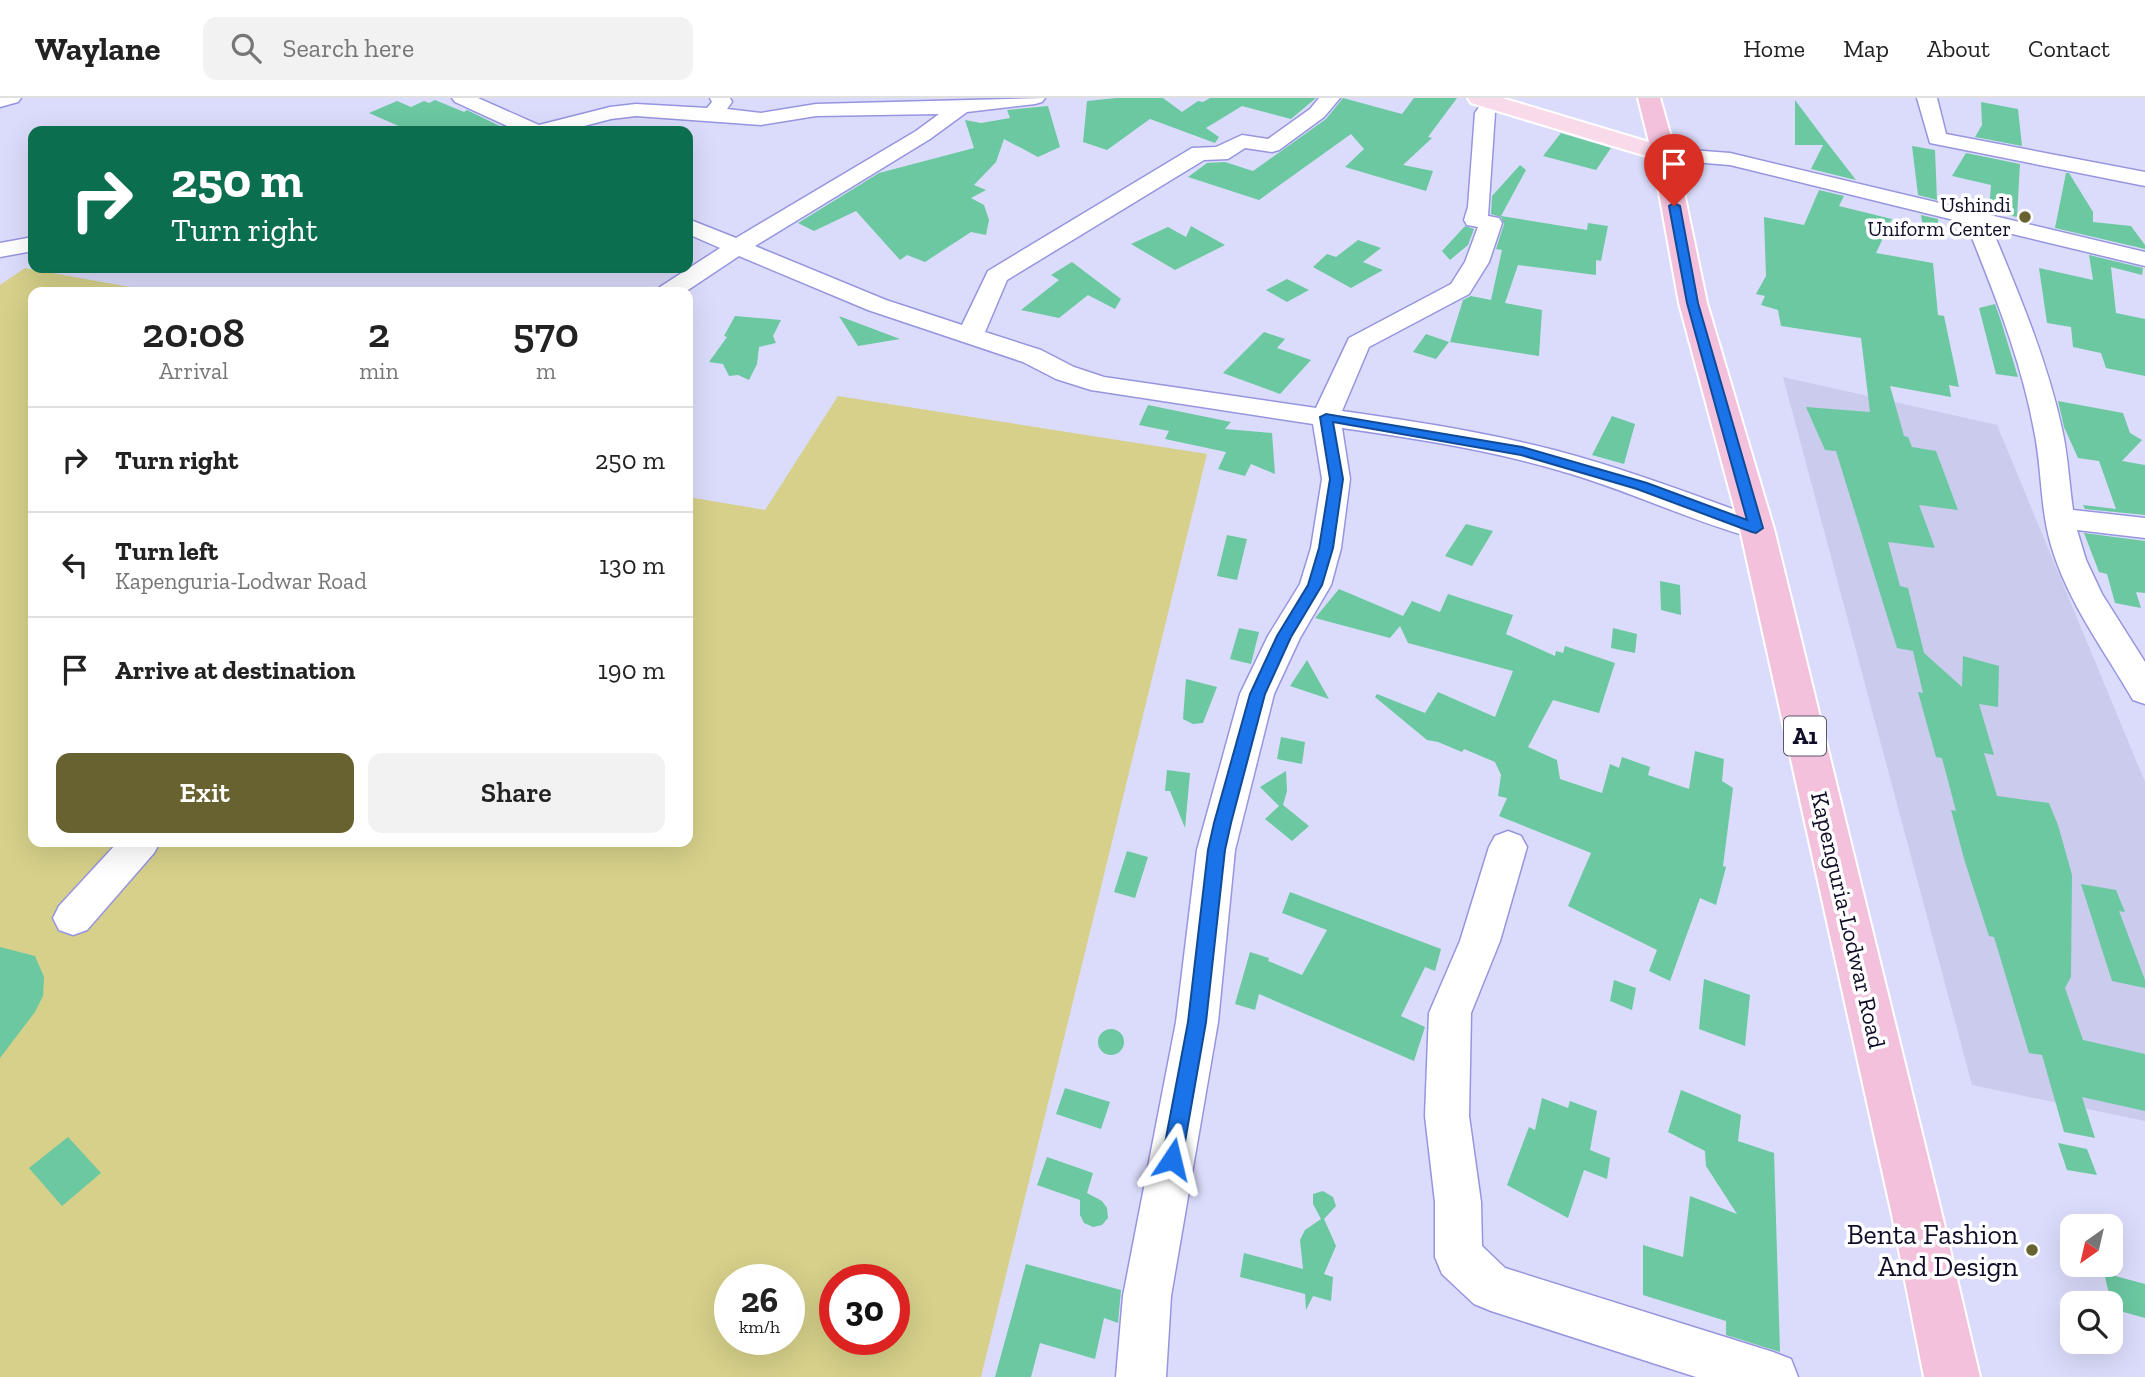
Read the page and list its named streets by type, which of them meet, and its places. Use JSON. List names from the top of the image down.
{
  "streets": {
    "highway": ["A1", "Kapenguria-Lodwar Road"]
  },
  "places": ["Ushindi Uniform Center", "Benta Fashion And Design"],
  "north": "bottom left",
  "page": {
    "header": "Waylane",
    "search": "Search here",
    "nav": [
      "Home",
      "Map",
      "About",
      "Contact"
    ],
    "turn": ["250 m", "Turn right"],
    "eta": [
      "20:08",
      "Arrival",
      "2",
      "min",
      "570",
      "m"
    ],
    "list": [
      {
        "name": "Turn right",
        "value": "250 m"
      },
      {
        "name": "Turn left",
        "note": "Kapenguria-Lodwar Road",
        "value": "130 m"
      },
      {
        "name": "Arrive at destination",
        "value": "190 m"
      }
    ],
    "buttons": ["Exit", "Share"],
    "speed": "26 km/h",
    "limit": "30"
  }
}
